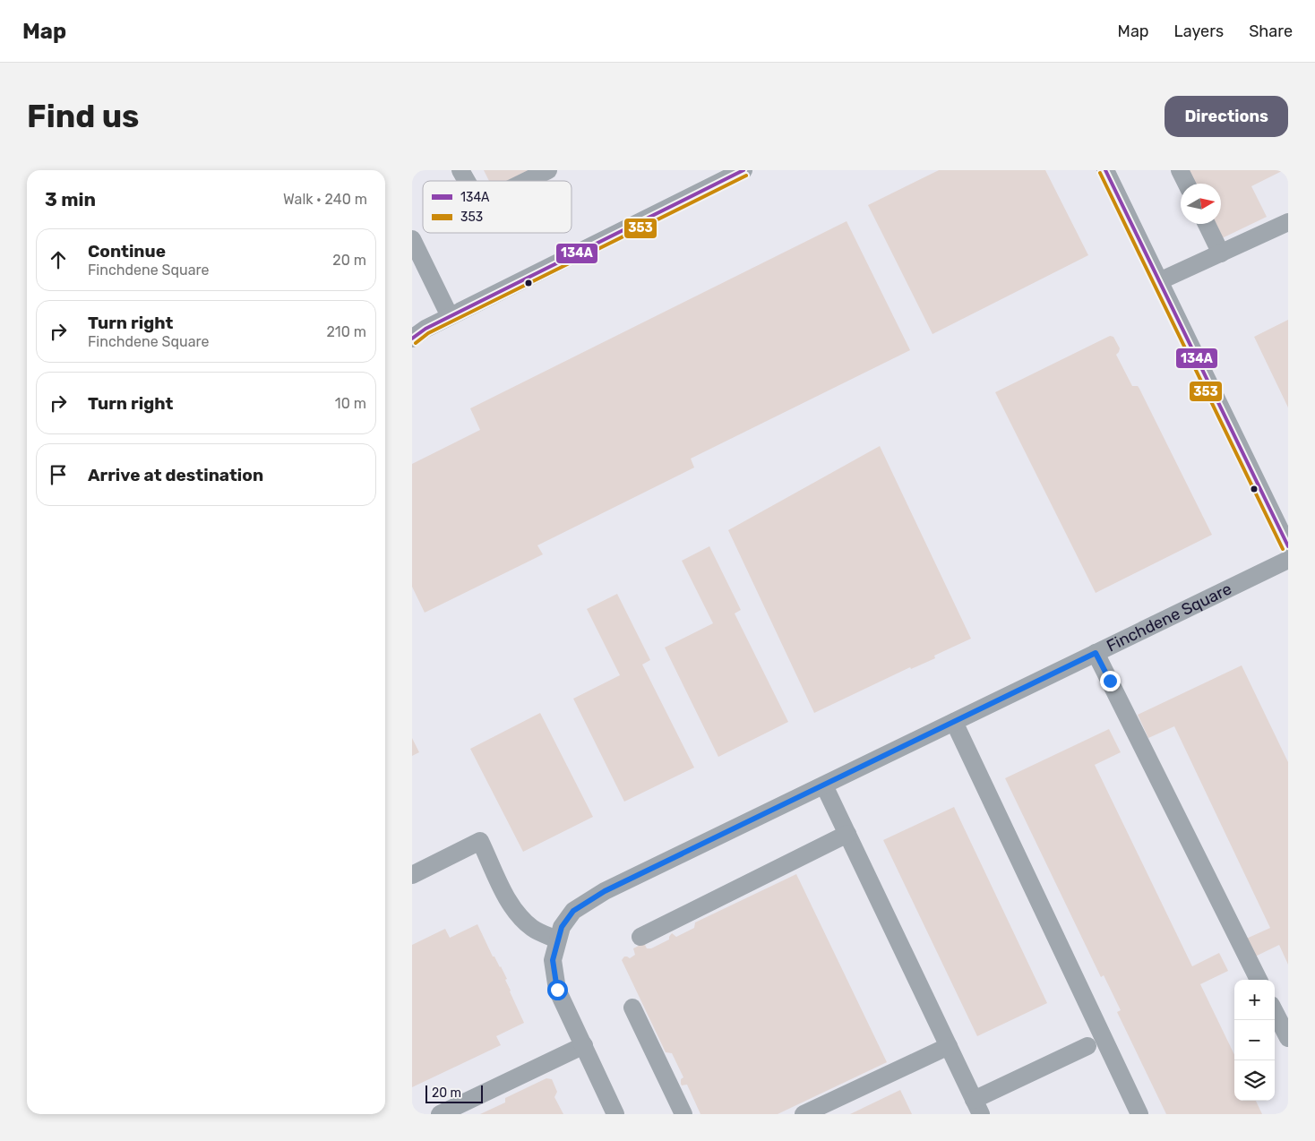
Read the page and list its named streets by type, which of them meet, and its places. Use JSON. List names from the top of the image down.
{
  "streets": {
    "street": ["Finchdene Square"]
  },
  "lines": ["transit line 134A", "transit line 353"],
  "legend": ["134A", "353"],
  "scale_bar": "20 m",
  "north": "right",
  "page": {
    "header": "Map",
    "nav": ["Map", "Layers", "Share"],
    "buttons": "Directions",
    "title": "Find us",
    "heading": ["3 min", "Walk · 240 m"],
    "list": [
      ["Continue", "Finchdene Square", "20 m"],
      ["Turn right", "Finchdene Square", "210 m"],
      ["Turn right", "10 m"],
      "Arrive at destination"
    ],
    "map_buttons": ["+", "−"],
    "scale": "20 m"
  }
}
